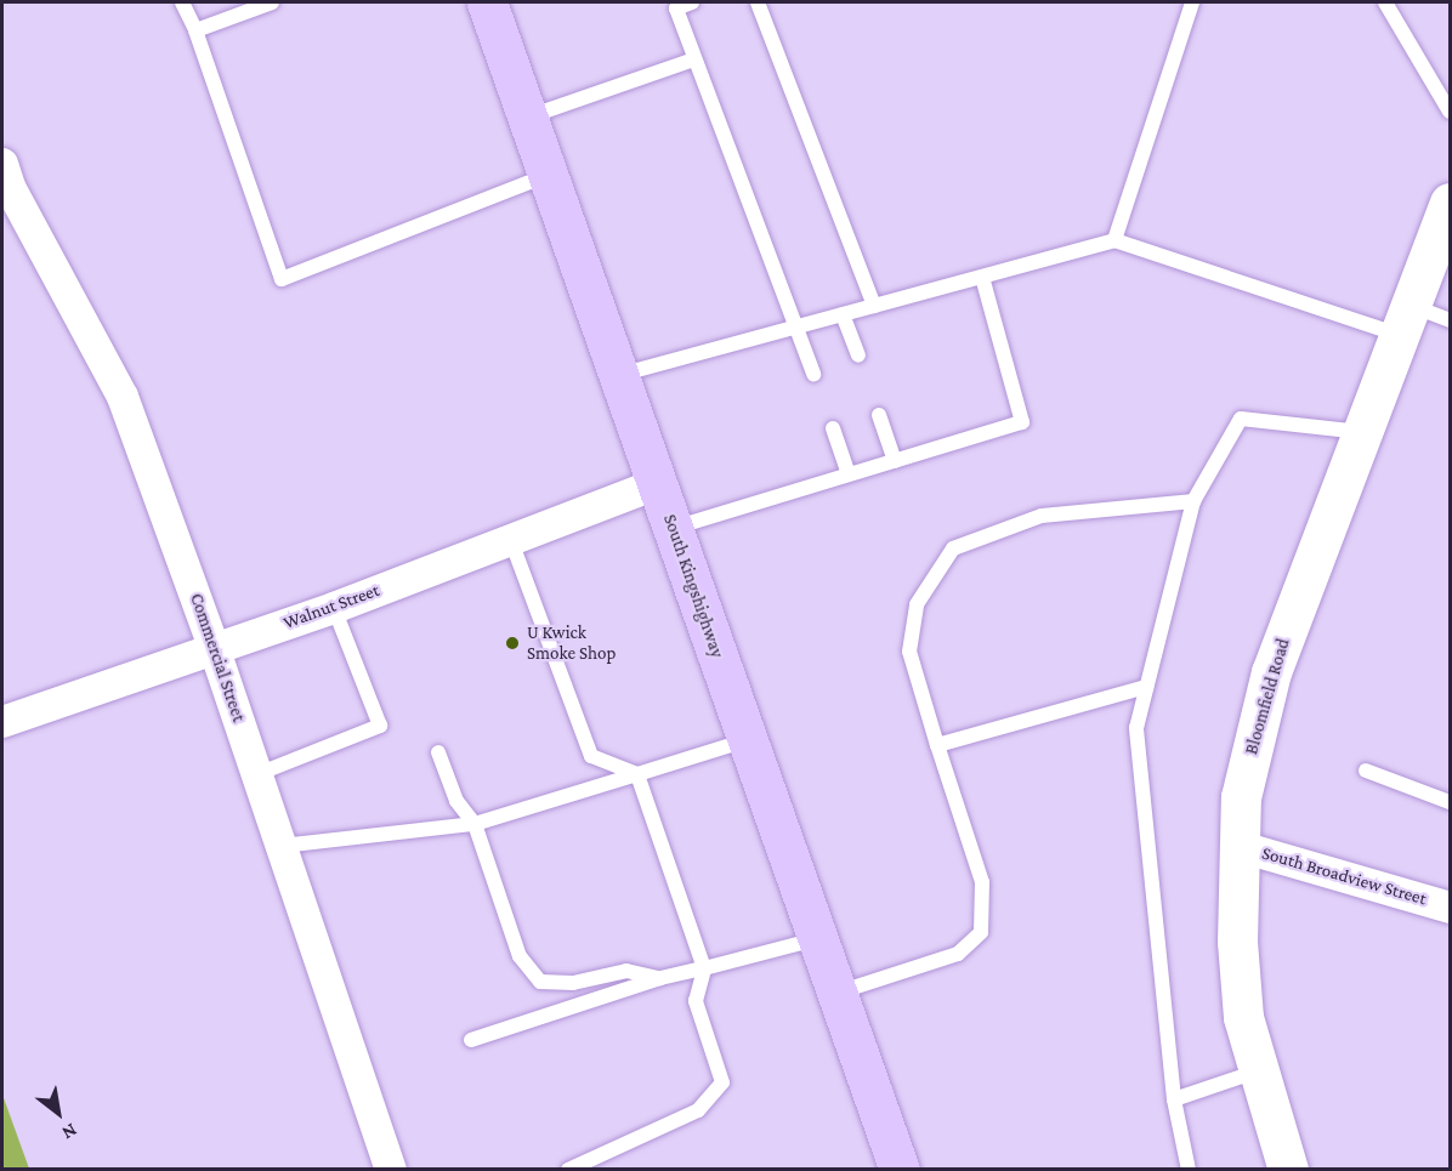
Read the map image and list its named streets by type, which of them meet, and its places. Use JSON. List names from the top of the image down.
{
  "streets": {
    "main road": ["South Kingshighway"],
    "street": [
      "Walnut Street",
      "Commercial Street",
      "Bloomfield Road",
      "South Broadview Street"
    ]
  },
  "crossings": [
    ["South Kingshighway", "Walnut Street"],
    ["Walnut Street", "Commercial Street"],
    ["Bloomfield Road", "South Broadview Street"]
  ],
  "places": ["U Kwick Smoke Shop"],
  "north": "bottom right"
}
